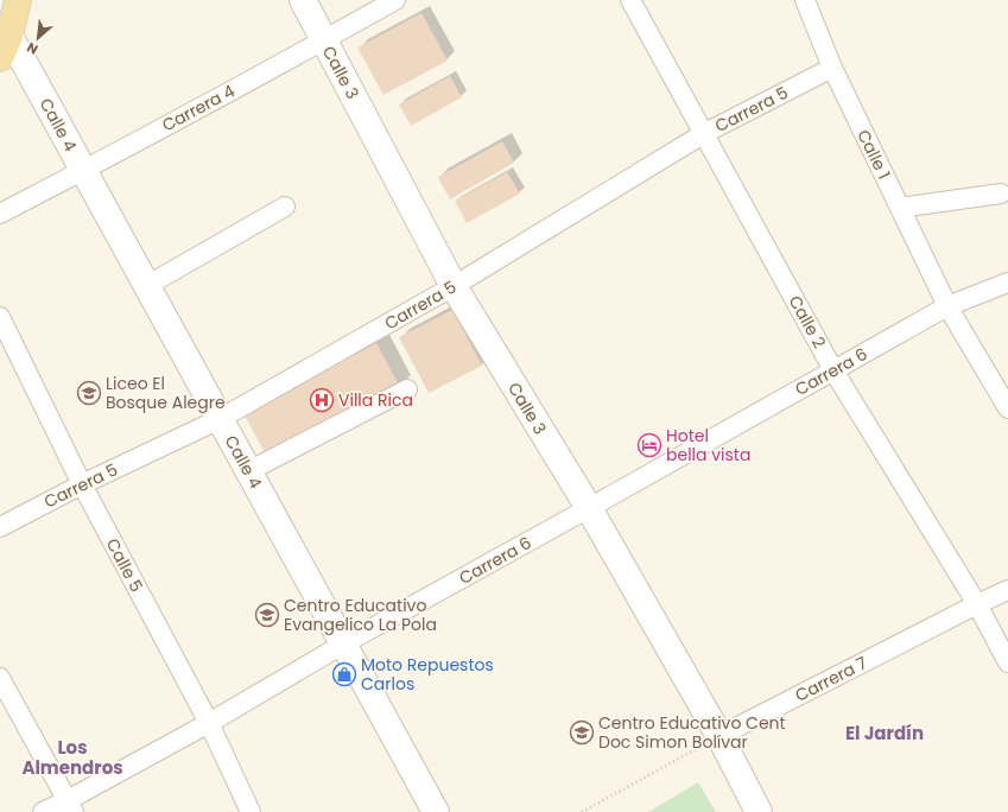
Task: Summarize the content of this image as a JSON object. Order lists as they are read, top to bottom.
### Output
{
  "streets": {
    "street": [
      "Calle 3",
      "Carrera 4",
      "Carrera 5",
      "Calle 4",
      "Calle 1",
      "Calle 2",
      "Carrera 6",
      "Calle 5",
      "Carrera 7"
    ]
  },
  "crossings": [
    ["Calle 3", "Carrera 4"],
    ["Calle 3", "Carrera 5"],
    ["Calle 3", "Carrera 6"],
    ["Calle 3", "Carrera 7"],
    ["Carrera 4", "Calle 4"],
    ["Carrera 5", "Calle 4"],
    ["Carrera 5", "Calle 1"],
    ["Carrera 5", "Calle 2"],
    ["Carrera 5", "Calle 5"],
    ["Calle 4", "Carrera 6"],
    ["Calle 1", "Carrera 6"],
    ["Calle 2", "Carrera 6"],
    ["Calle 2", "Carrera 7"],
    ["Carrera 6", "Calle 5"]
  ],
  "districts": ["El Jardín", "Los Almendros"],
  "places": {
    "school or university": ["Liceo El Bosque Alegre", "Centro Educativo Evangelico La Pola", "Centro Educativo Cent Doc Simon Bolívar"],
    "hospital": ["Villa Rica"],
    "hotel": ["Hotel bella vista"],
    "shop": ["Moto Repuestos Carlos"]
  },
  "north": "bottom left"
}
